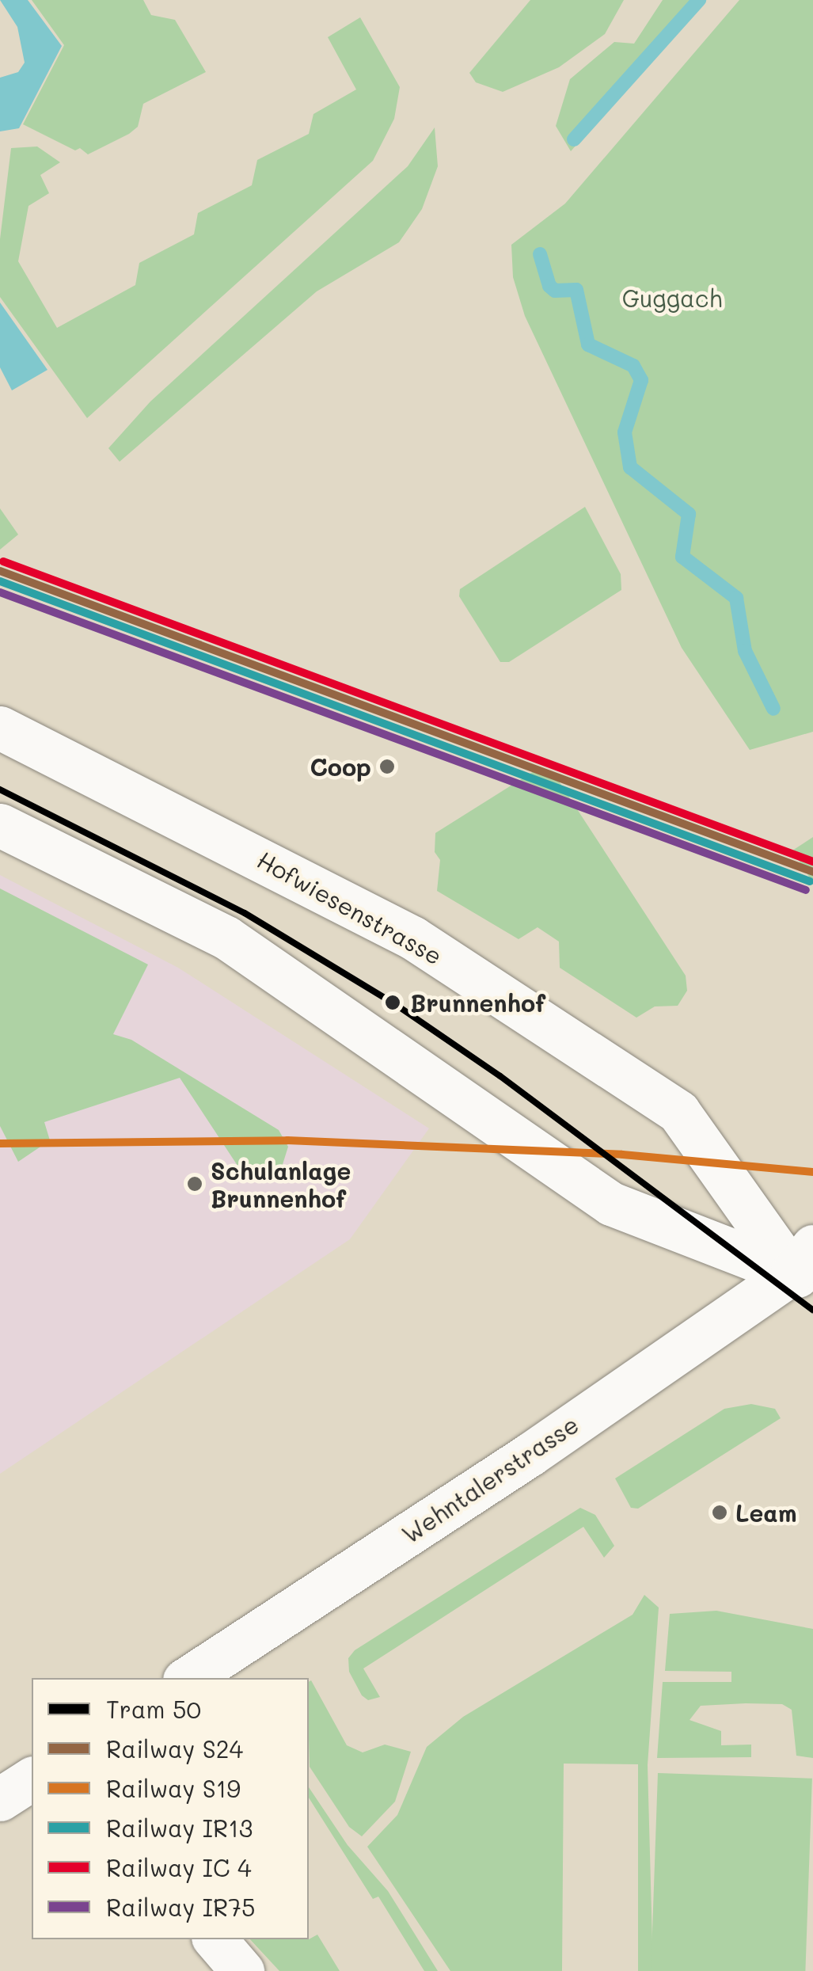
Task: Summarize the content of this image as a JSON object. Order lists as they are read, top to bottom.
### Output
{
  "streets": {
    "street": ["Hofwiesenstrasse", "Wehntalerstrasse"]
  },
  "crossings": [
    ["Hofwiesenstrasse", "Wehntalerstrasse"]
  ],
  "parks": ["Guggach"],
  "places": [
    "Coop",
    "Brunnenhof",
    "Schulanlage Brunnenhof",
    "Leam"
  ],
  "lines": [
    "rail line S24",
    "rail line IR13",
    "rail line IR75",
    "tram line 50",
    "rail line S19"
  ],
  "legend": [
    "Tram 50",
    "Railway S24",
    "Railway S19",
    "Railway IR13",
    "Railway IC 4",
    "Railway IR75"
  ]
}
